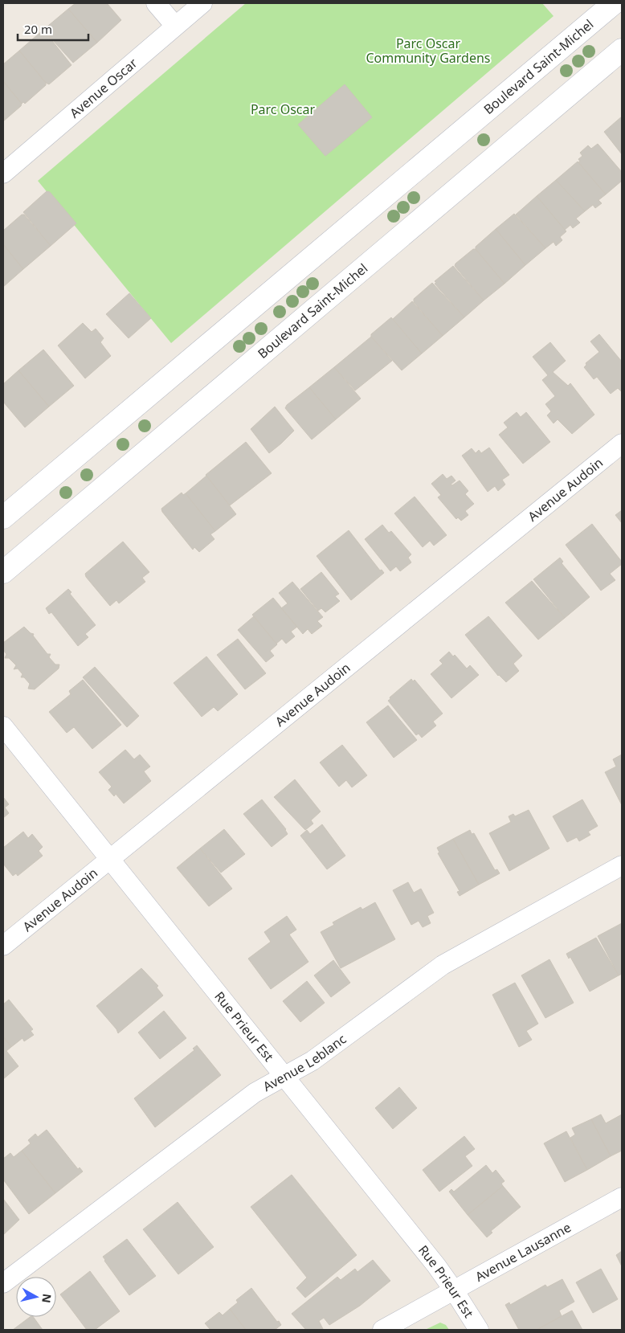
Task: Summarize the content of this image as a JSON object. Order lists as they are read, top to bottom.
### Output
{
  "streets": {
    "main road": ["Boulevard Saint-Michel"],
    "street": [
      "Avenue Oscar",
      "Avenue Audoin",
      "Rue Prieur Est",
      "Avenue Leblanc",
      "Avenue Lausanne"
    ]
  },
  "crossings": [
    ["Avenue Audoin", "Rue Prieur Est"],
    ["Rue Prieur Est", "Avenue Leblanc"],
    ["Rue Prieur Est", "Avenue Lausanne"]
  ],
  "parks": ["Parc Oscar Community Gardens", "Parc Oscar"],
  "scale_bar": "20 m",
  "north": "right"
}
